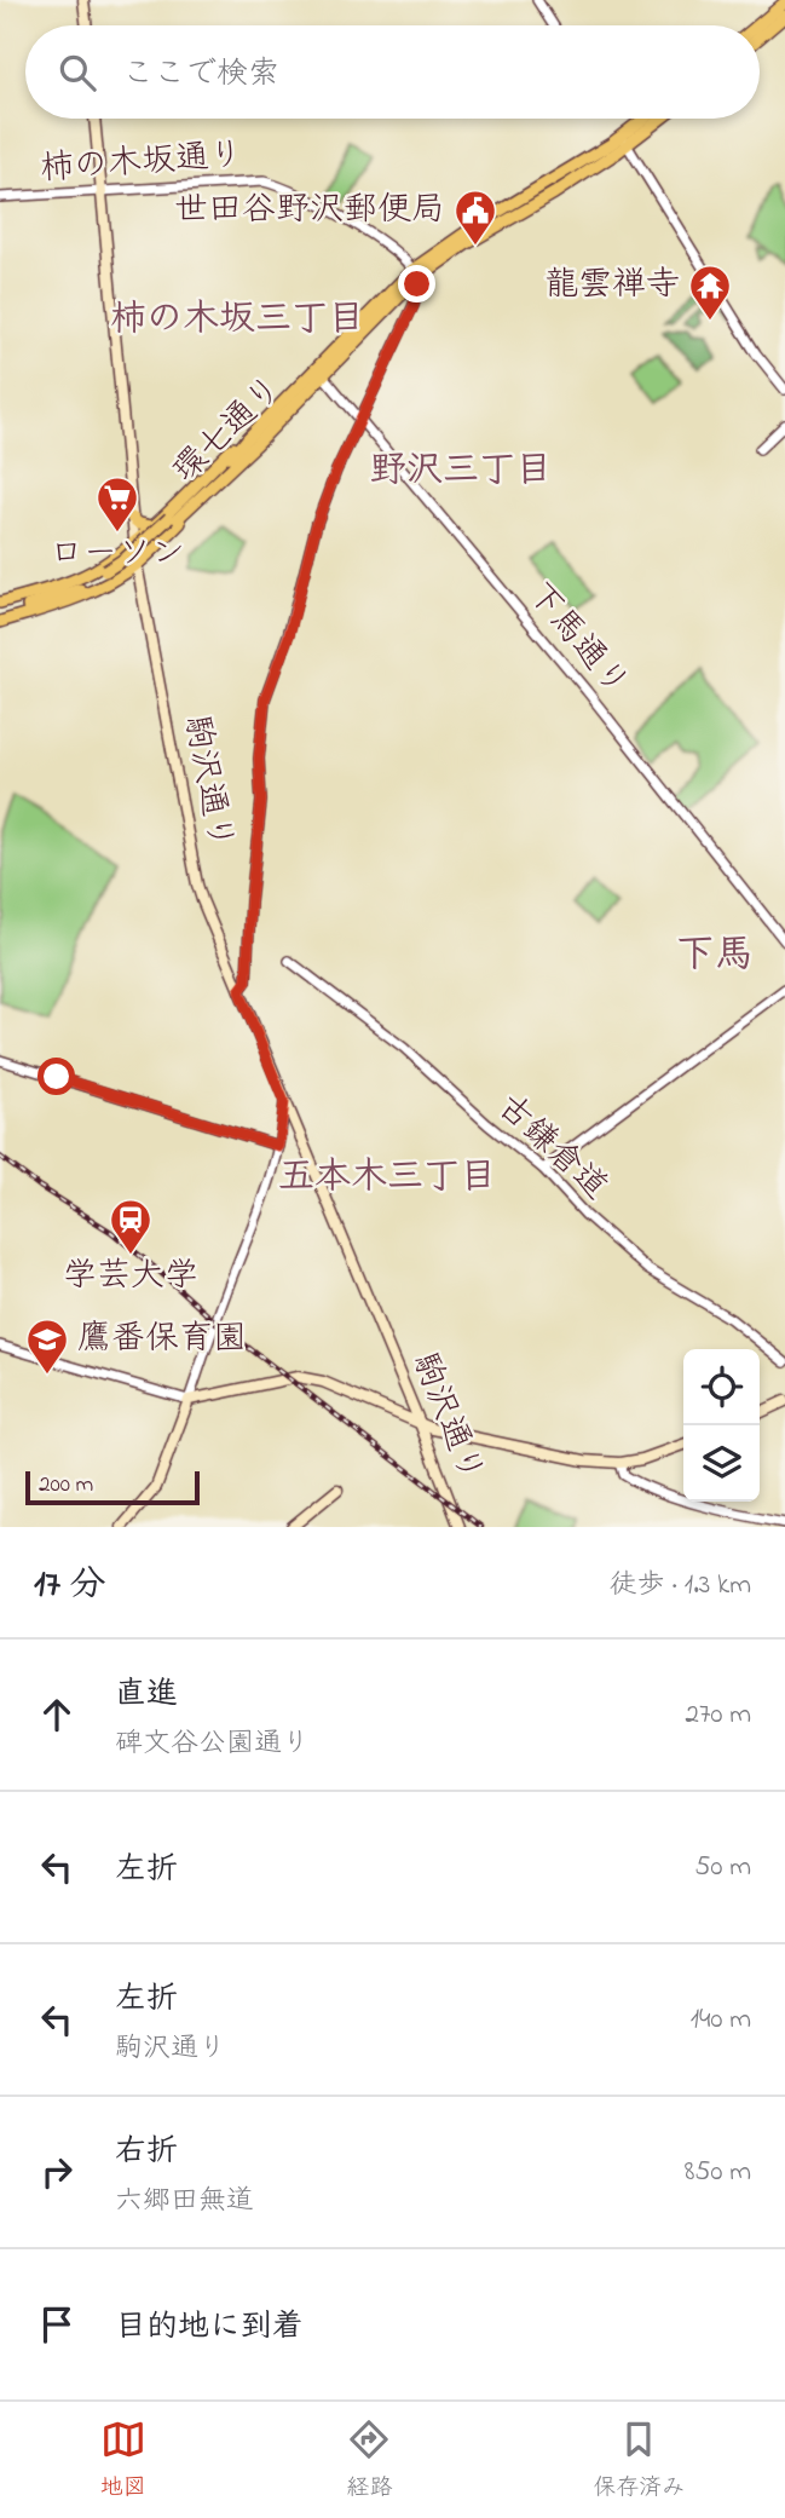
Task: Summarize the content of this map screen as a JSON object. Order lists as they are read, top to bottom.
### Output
{
  "streets": {
    "main road": ["環七通り", "駒沢通り"],
    "street": ["柿の木坂通り", "下馬通り", "古鎌倉道"]
  },
  "crossings": [
    ["柿の木坂通り", "環七通り"],
    ["柿の木坂通り", "駒沢通り"],
    ["環七通り", "下馬通り"]
  ],
  "districts": [
    "柿の木坂三丁目",
    "野沢三丁目",
    "下馬",
    "五本木三丁目"
  ],
  "places": {
    "public building": ["世田谷野沢郵便局"],
    "temple": ["龍雲禅寺"],
    "supermarket": ["ローソン"],
    "station": ["学芸大学"],
    "school or university": ["鷹番保育園"]
  },
  "scale_bar": "200 m",
  "page": {
    "search": "ここで検索",
    "scale": "200 m",
    "heading": ["17 分", "徒歩 · 1.3 km"],
    "list": [
      ["直進", "碑文谷公園通り", "270 m"],
      ["左折", "50 m"],
      ["左折", "駒沢通り", "140 m"],
      ["右折", "六郷田無道", "850 m"],
      "目的地に到着"
    ],
    "nav": ["地図", "経路", "保存済み"]
  }
}
